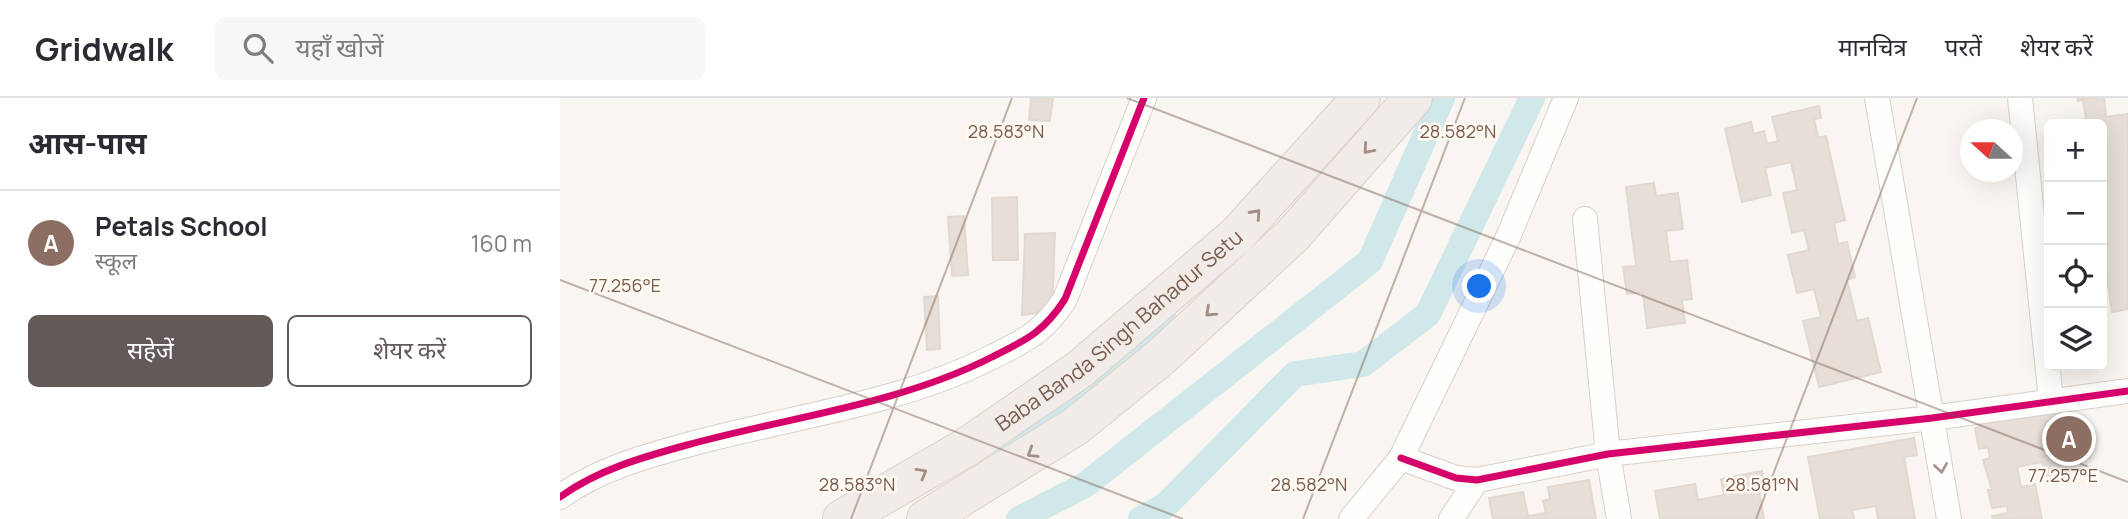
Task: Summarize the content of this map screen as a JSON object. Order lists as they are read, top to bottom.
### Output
{
  "streets": {
    "highway": ["Baba Banda Singh Bahadur Setu"]
  },
  "north": "left",
  "page": {
    "header": "Gridwalk",
    "search": "यहाँ खोजें",
    "nav": ["मानचित्र", "परतें", "शेयर करें"],
    "heading": "आस-पास",
    "map_buttons": ["+", "−"],
    "list": [
      {
        "mark": "A",
        "name": "Petals School",
        "note": "स्कूल",
        "value": "160 m"
      }
    ],
    "buttons": ["सहेजें", "शेयर करें"],
    "pins": "A"
  },
  "coordinates": [
    "28.583°N",
    "28.582°N",
    "77.256°E",
    "77.257°E",
    "28.581°N"
  ]
}
